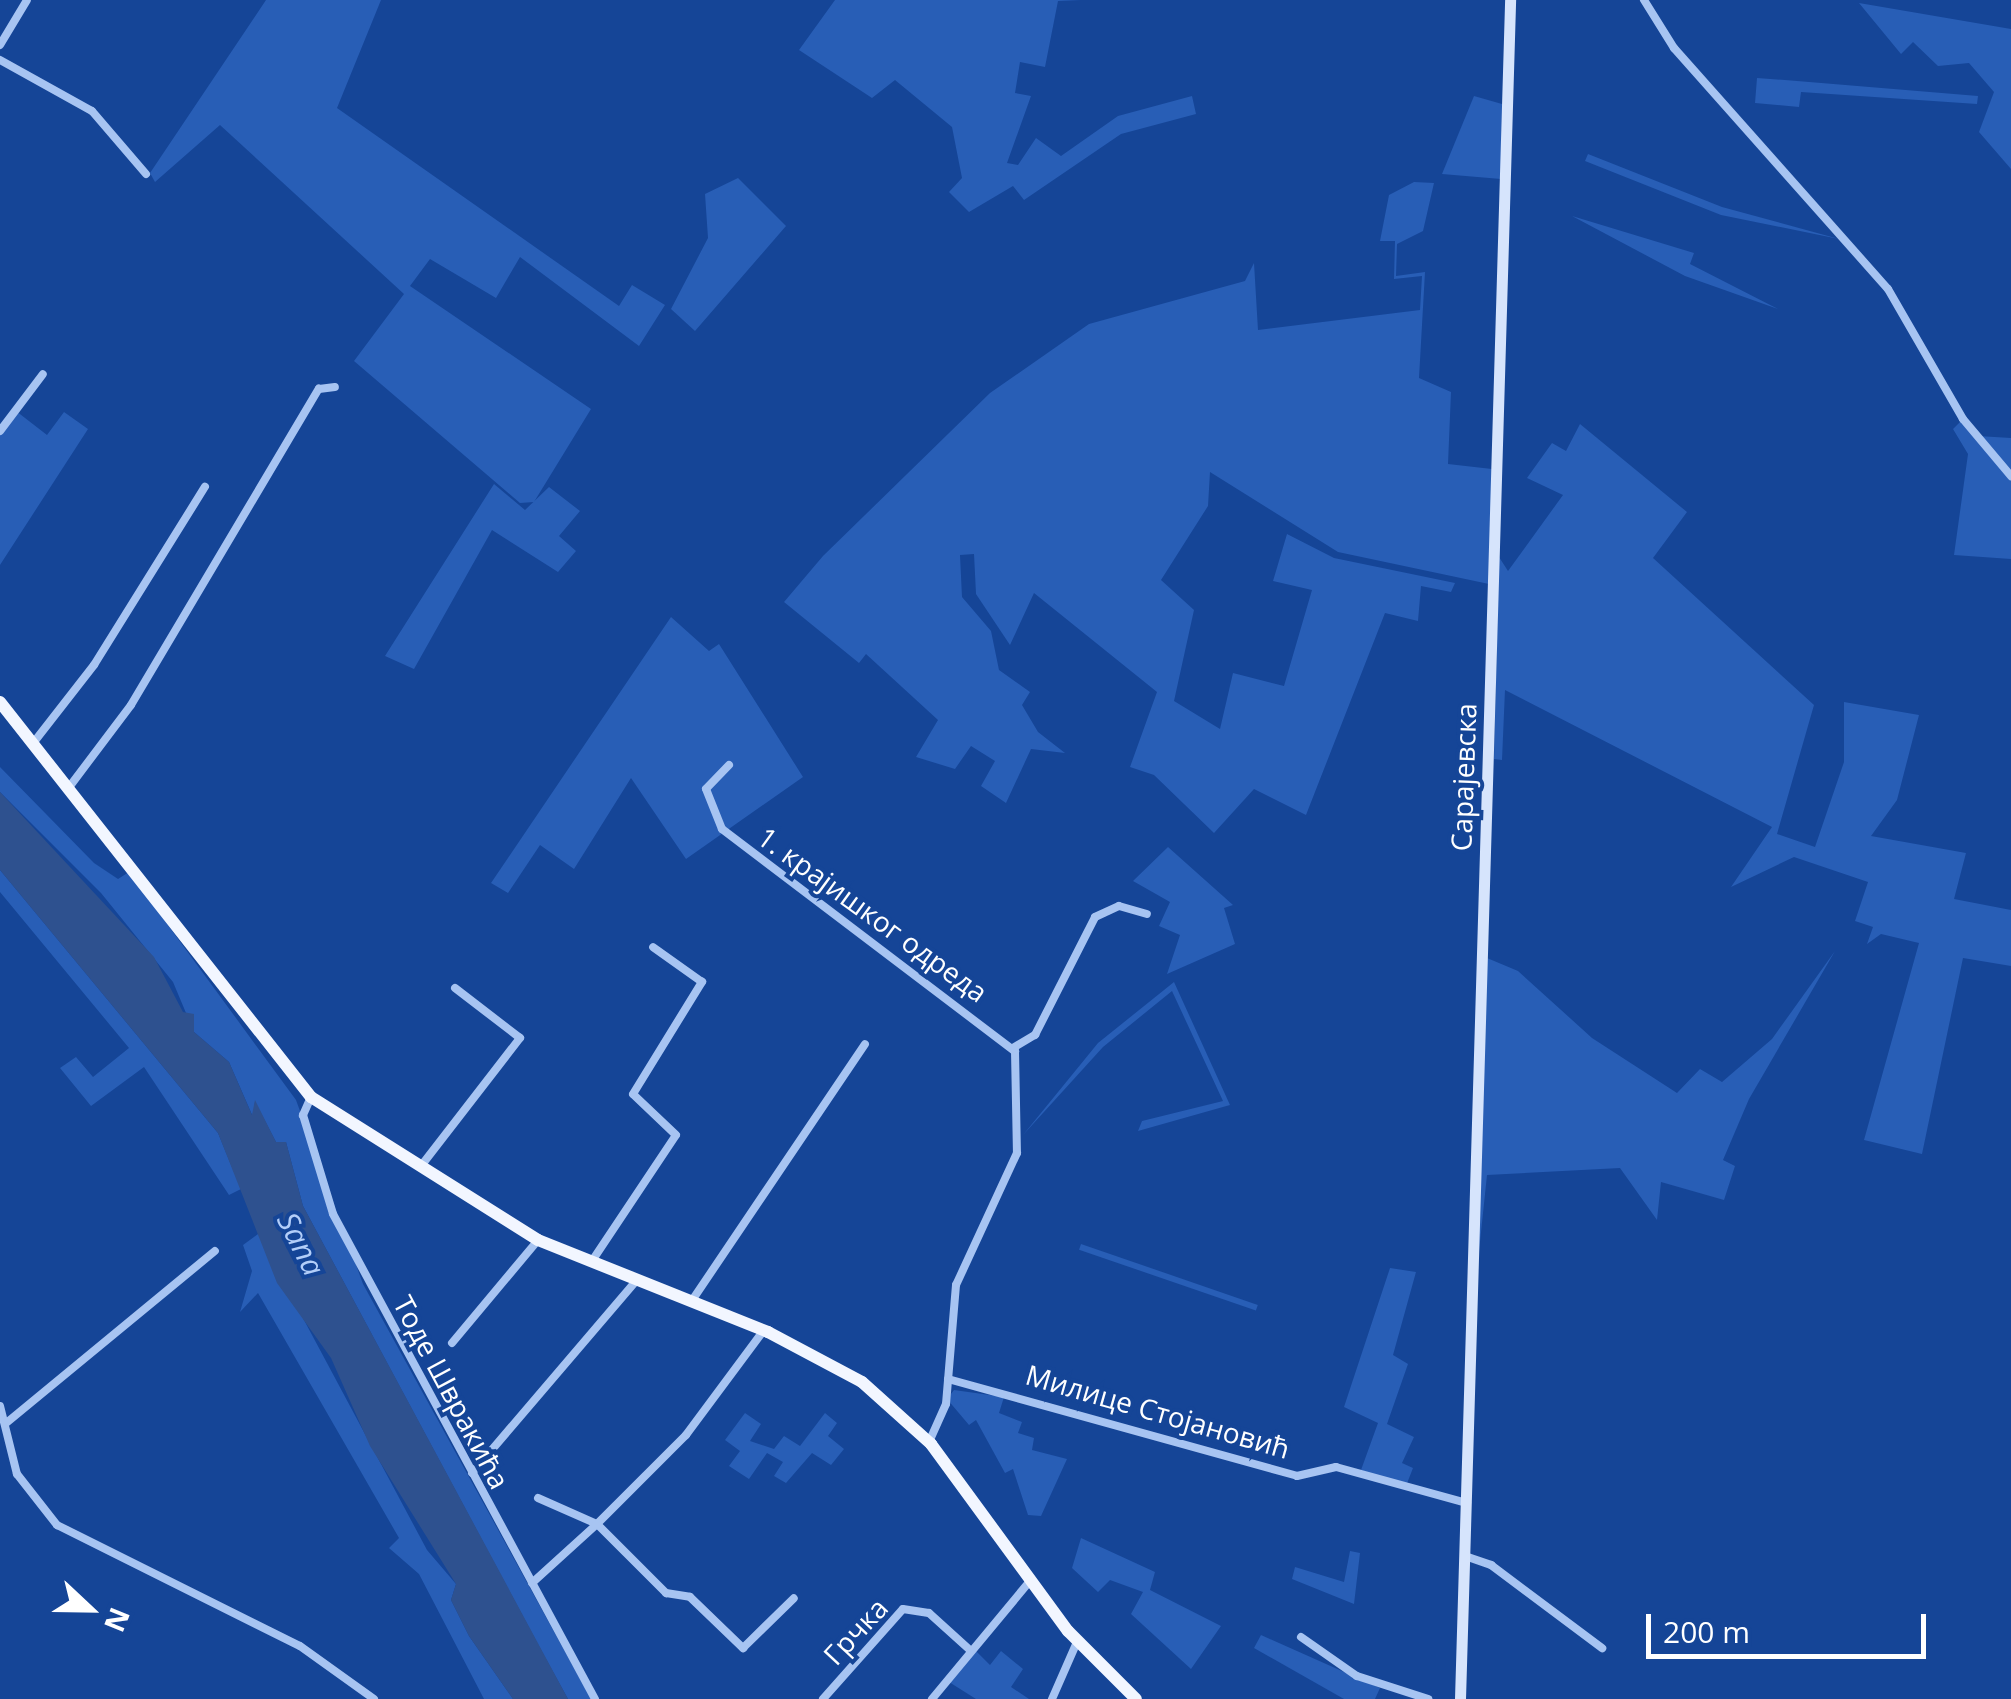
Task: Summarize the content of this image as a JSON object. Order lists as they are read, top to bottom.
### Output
{
  "streets": {
    "main road": ["Сарајевска"],
    "street": [
      "1. крајишког одреда",
      "Тоде Швракића",
      "Милице Стојановић",
      "Грчка"
    ]
  },
  "crossings": [
    ["Сарајевска", "Милице Стојановић"]
  ],
  "water": ["Sana"],
  "scale_bar": "200 m",
  "north": "right"
}
